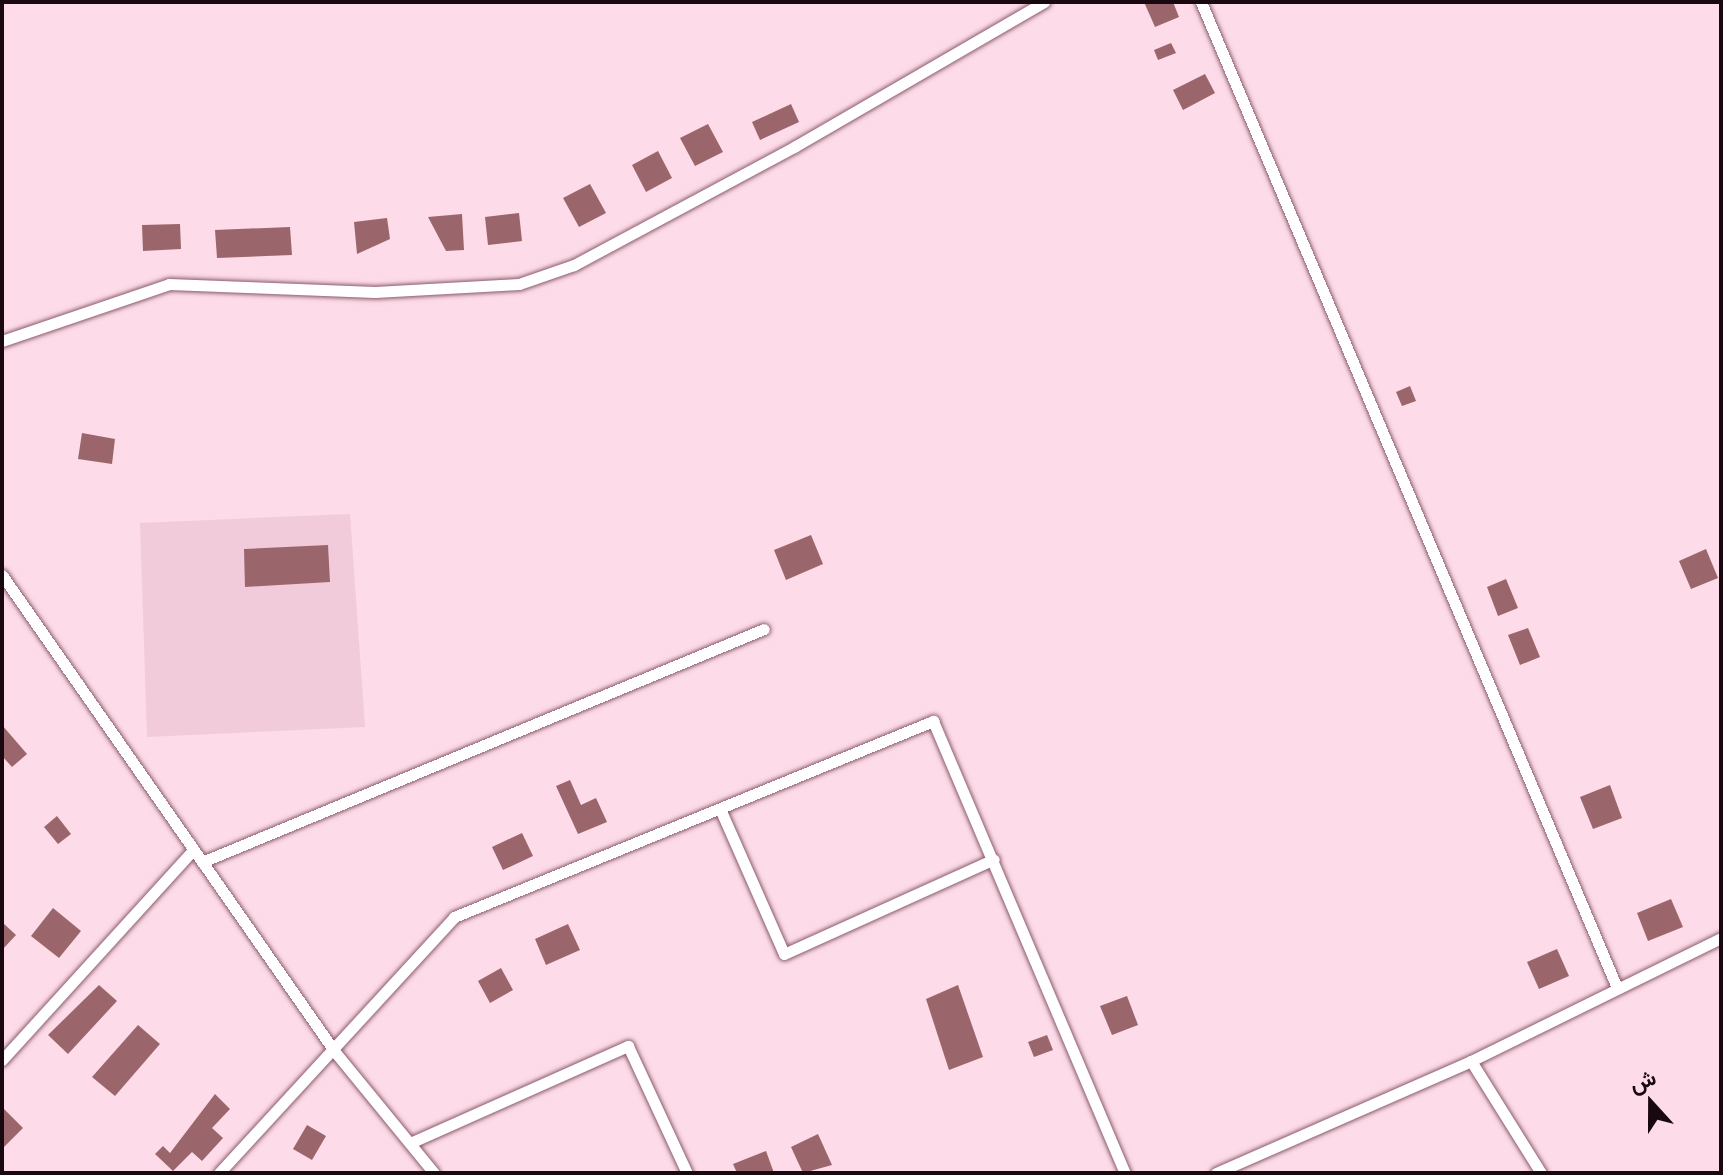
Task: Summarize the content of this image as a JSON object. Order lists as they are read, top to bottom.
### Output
{
  "north": "top"
}
